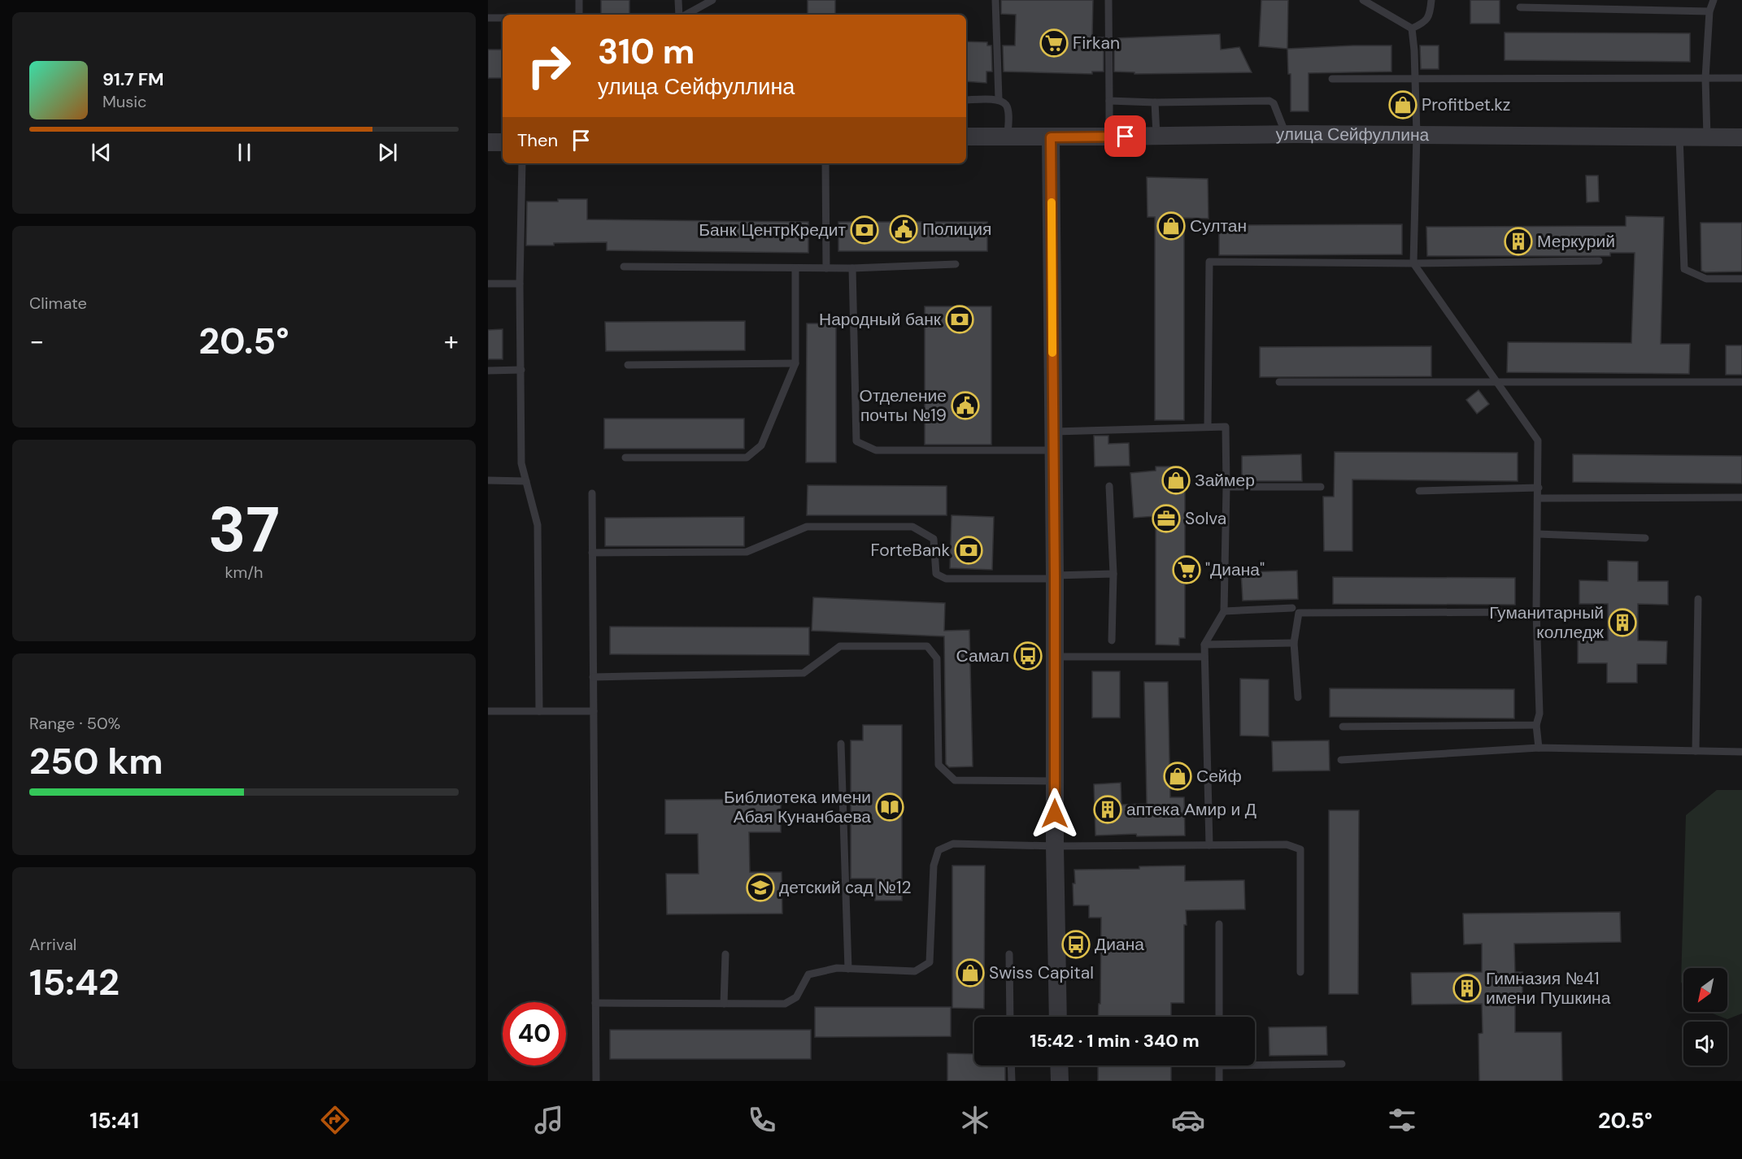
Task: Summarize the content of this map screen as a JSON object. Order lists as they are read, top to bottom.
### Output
{
  "streets": {
    "street": ["улица Сейфуллина"]
  },
  "places": {
    "supermarket": ["Firkan", "\"Диана\""],
    "shop": [
      "Profitbet.kz",
      "Султан",
      "Займер",
      "Сейф",
      "Swiss Capital"
    ],
    "public building": ["Полиция", "Отделение почты №19"],
    "bank": ["Банк ЦентрКредит", "Народный банк", "ForteBank"],
    "building": [
      "Меркурий",
      "Гуманитарный колледж",
      "аптека Амир и Д",
      "Гимназия №41 имени Пушкина"
    ],
    "office": ["Solva"],
    "bus stop": ["Самал", "Диана"],
    "library": ["Библиотека имени Абая Кунанбаева"],
    "school or university": ["детский сад №12"]
  },
  "north": "bottom left",
  "page": {
    "turn": ["310 m", "улица Сейфуллина"],
    "song": ["91.7 FM", "Music"],
    "then": "Then",
    "tile": [
      "Climate",
      ["37", "km/h"],
      ["Range · 50%", "250 km"],
      ["Arrival", "15:42"]
    ],
    "heat": ["−", "20.5°", "+"],
    "limit": "40",
    "trip": "15:42 · 1 min · 340 m",
    "tabs": ["15:41", "20.5°"]
  }
}
